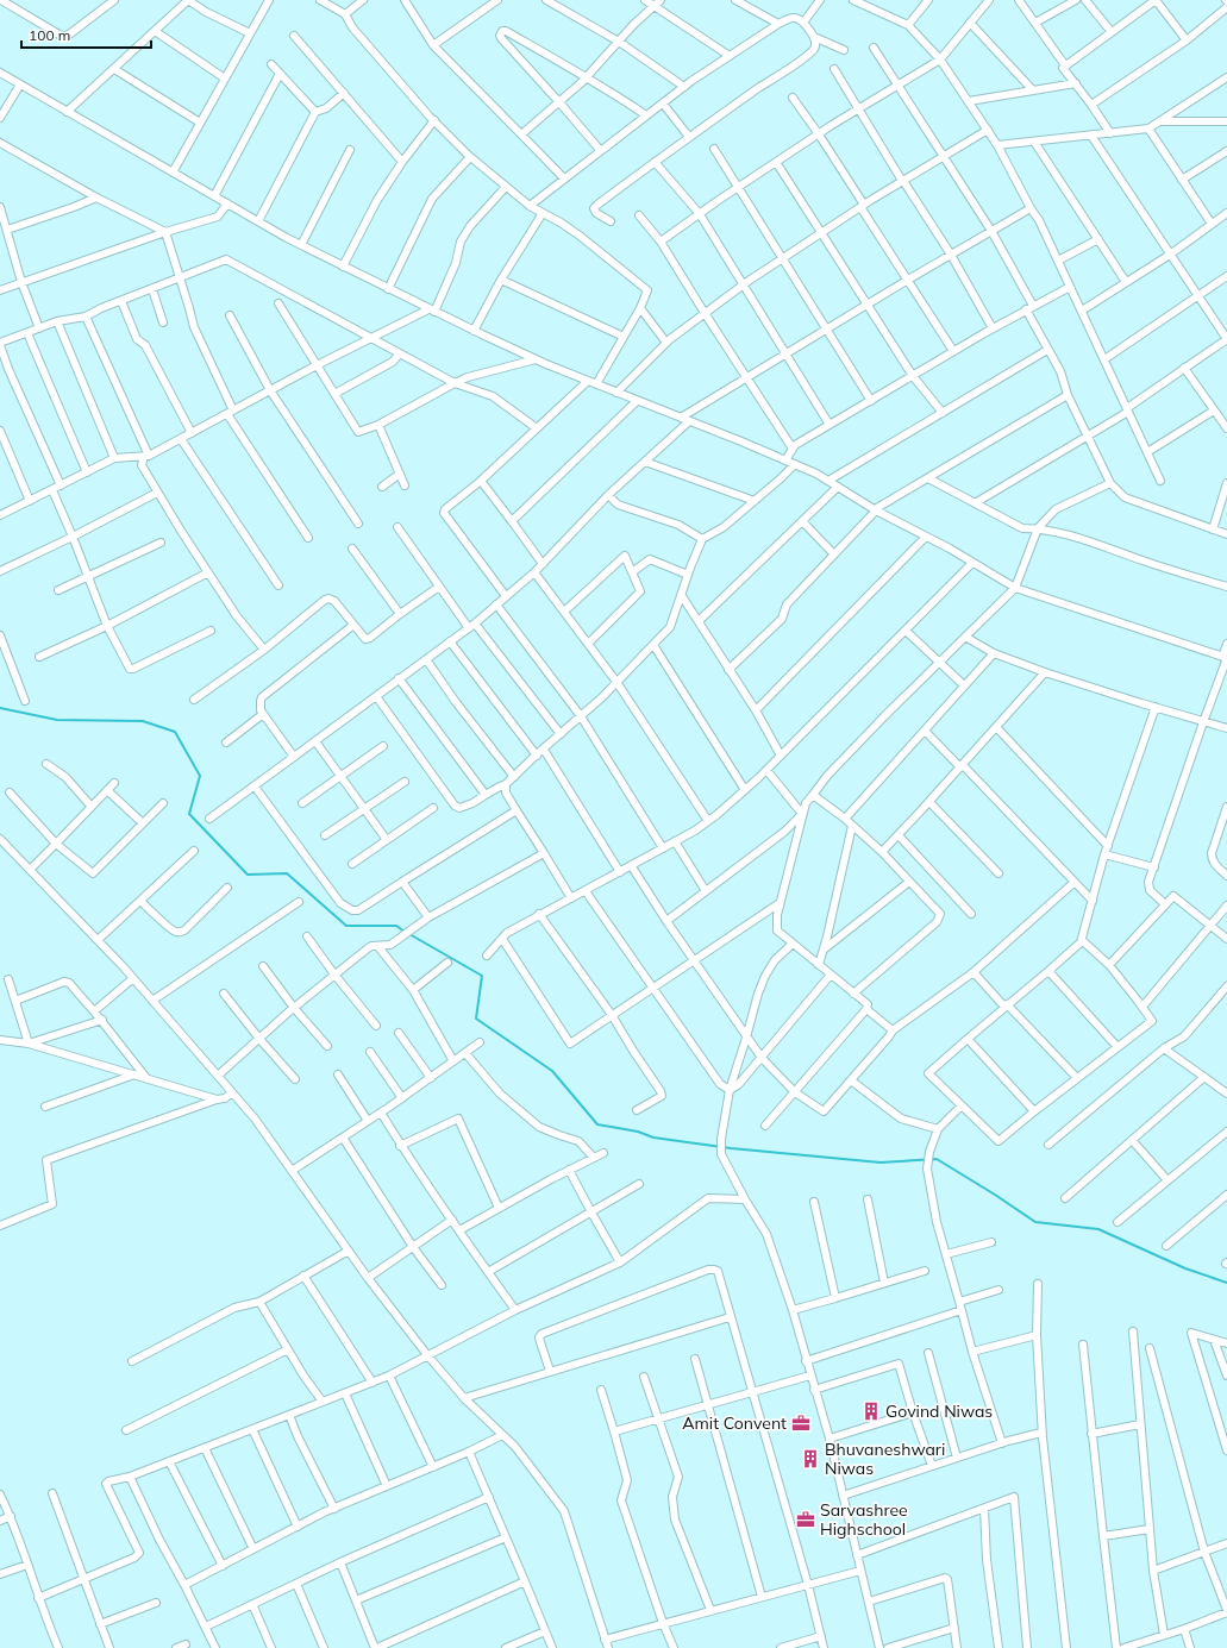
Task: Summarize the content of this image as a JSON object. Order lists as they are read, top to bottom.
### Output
{
  "places": {
    "building": ["Govind Niwas", "Bhuvaneshwari Niwas"],
    "office": ["Amit Convent", "Sarvashree Highschool"]
  },
  "scale_bar": "100 m"
}
